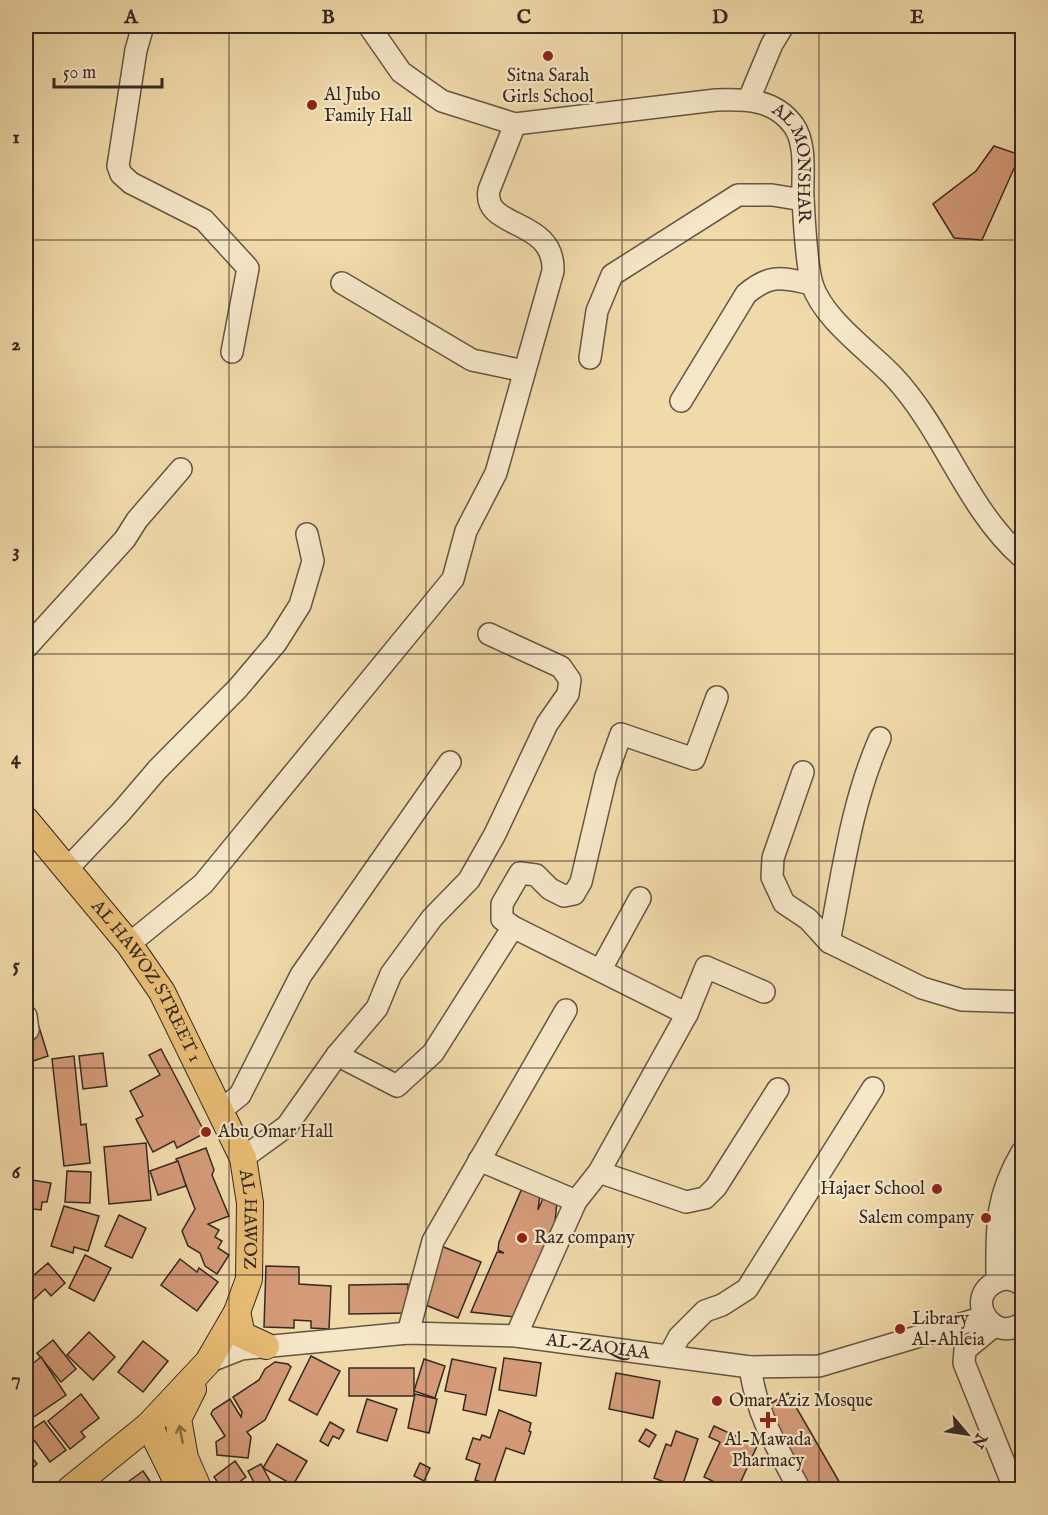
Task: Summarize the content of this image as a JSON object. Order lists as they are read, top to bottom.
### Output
{
  "streets": {
    "main road": ["AL HAWOZ STREET 1", "AL HAWOZ"],
    "street": ["AL MONSHAR", "AL-ZAQIAA"]
  },
  "crossings": [
    ["AL HAWOZ STREET 1", "AL HAWOZ"],
    ["AL HAWOZ", "AL-ZAQIAA"]
  ],
  "places": {
    "other": [
      "Sitna Sarah Girls School",
      "Al Jubo Family Hall",
      "Abu Omar Hall",
      "Hajaer School",
      "Salem company",
      "Raz company",
      "Library Al-Ahleia",
      "Omar Aziz Mosque"
    ],
    "health": ["Al-Mawada Pharmacy"]
  },
  "scale_bar": "50 m",
  "north": "bottom right",
  "grid": {
    "columns": [
      "A",
      "B",
      "C",
      "D",
      "E"
    ],
    "rows": [
      "1",
      "2",
      "3",
      "4",
      "5",
      "6",
      "7"
    ]
  }
}
